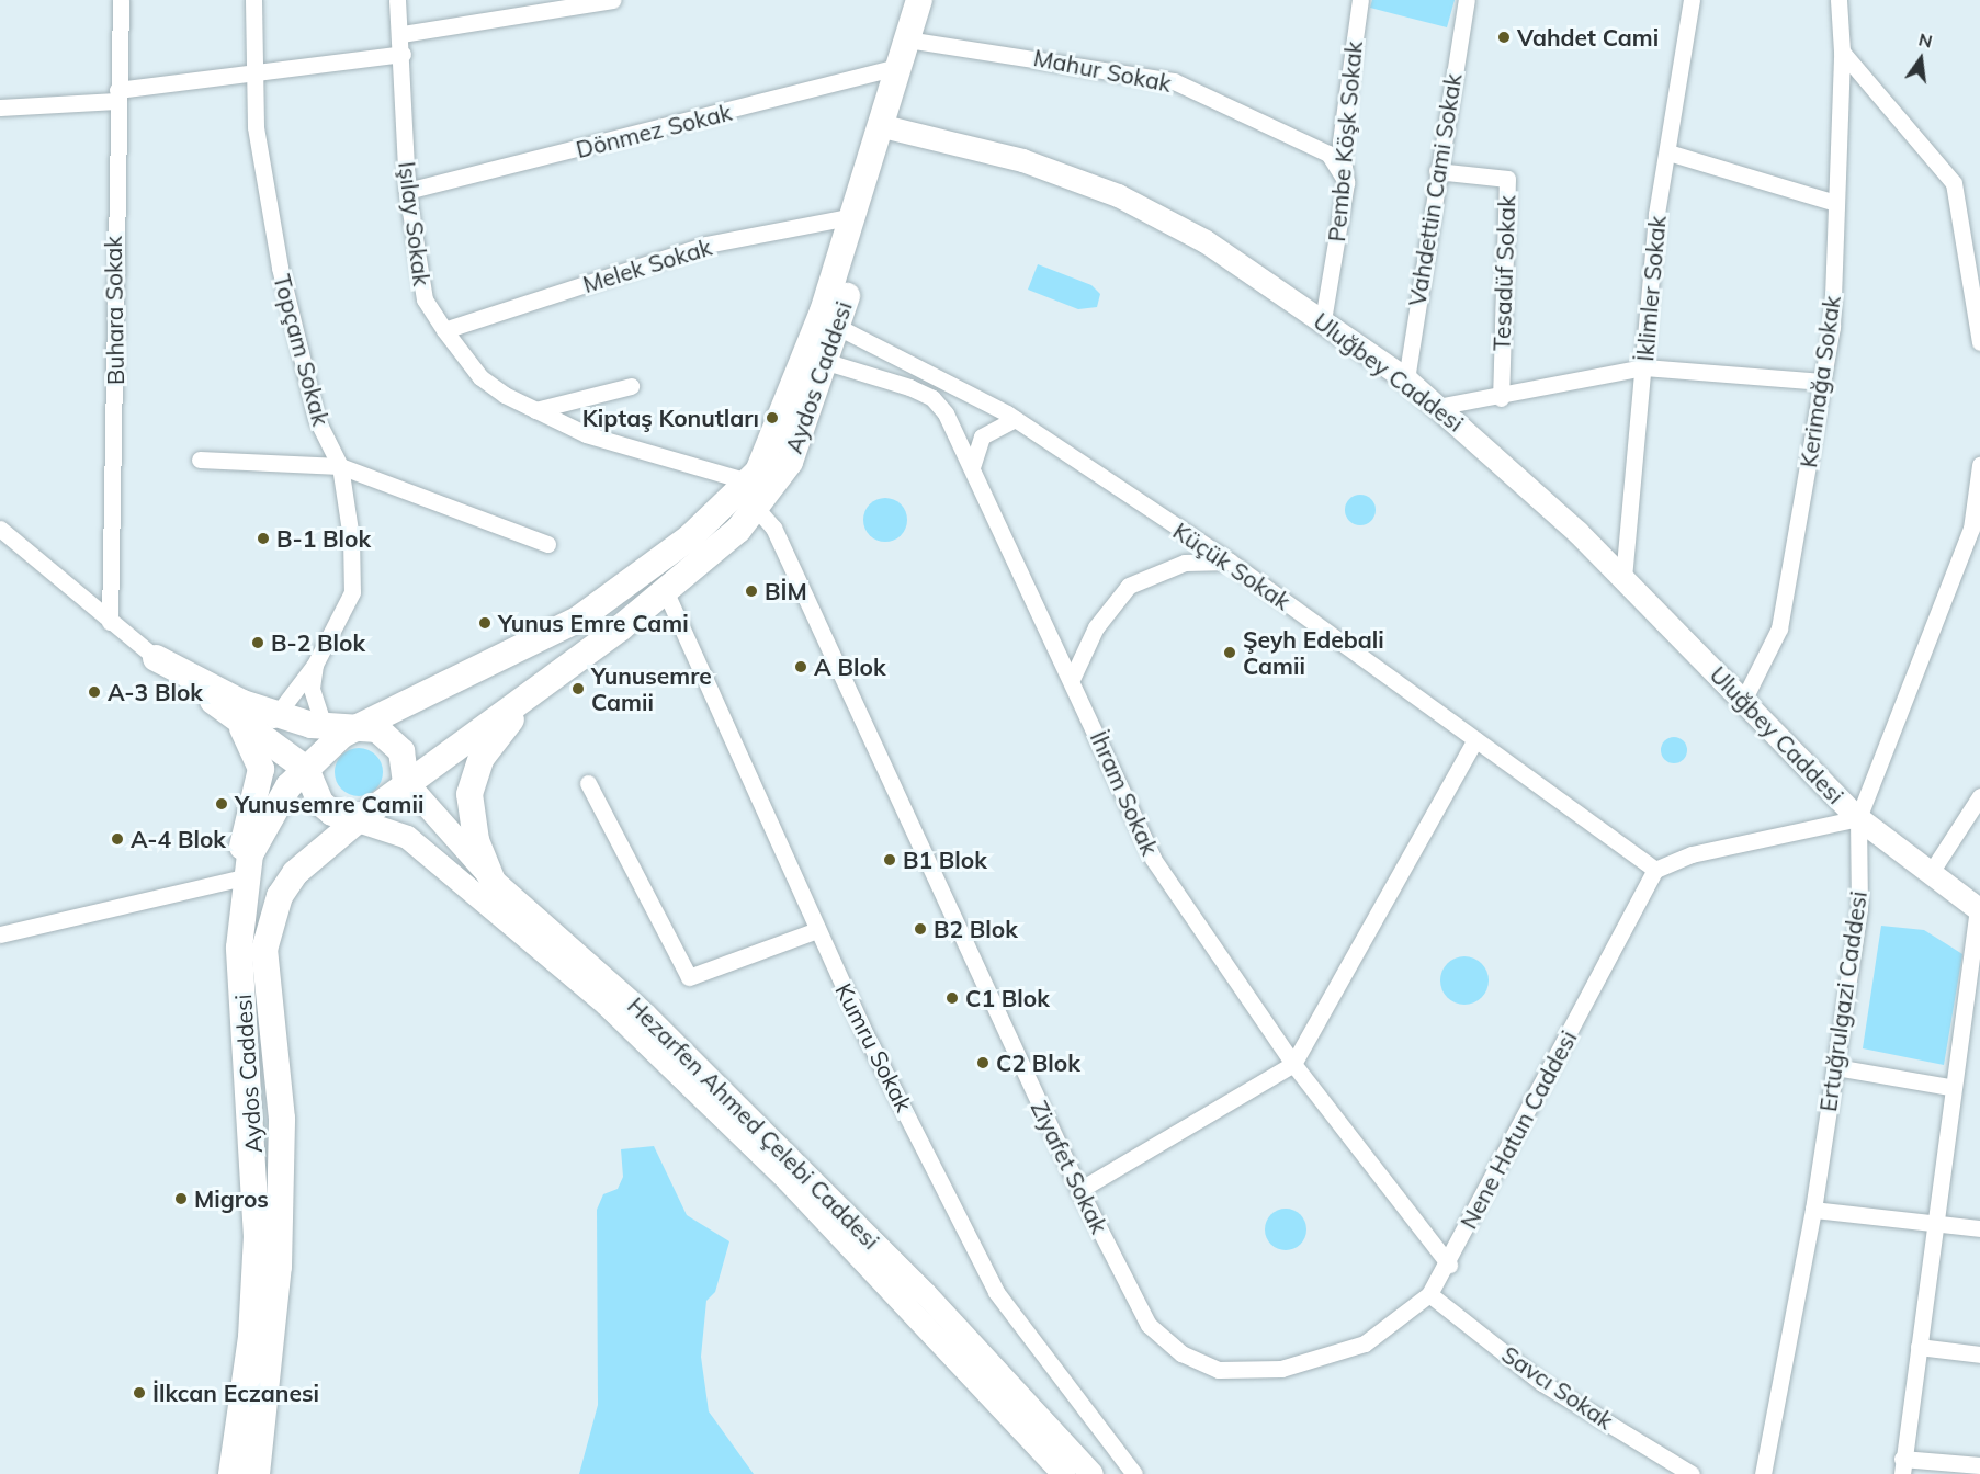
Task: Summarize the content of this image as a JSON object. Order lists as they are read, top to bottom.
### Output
{
  "streets": {
    "main road": ["Aydos Caddesi"],
    "street": [
      "Mahur Sokak",
      "Dönmez Sokak",
      "Pembe Köşk Sokak",
      "Vahdettin Cami Sokak",
      "Işılay Sokak",
      "Melek Sokak",
      "Tesadüf Sokak",
      "İklimler Sokak",
      "Buhara Sokak",
      "Topçam Sokak",
      "Uluğbey Caddesi",
      "Kerimağa Sokak",
      "Küçük Sokak",
      "İhram Sokak",
      "Ertuğrulgazi Caddesi",
      "Kumru Sokak",
      "Hezarfen Ahmed Çelebi Caddesi",
      "Nene Hatun Caddesi",
      "Ziyafet Sokak",
      "Savcı Sokak"
    ]
  },
  "crossings": [
    ["Mahur Sokak", "Pembe Köşk Sokak"],
    ["Mahur Sokak", "Aydos Caddesi"],
    ["Dönmez Sokak", "Işılay Sokak"],
    ["Dönmez Sokak", "Aydos Caddesi"],
    ["Pembe Köşk Sokak", "Uluğbey Caddesi"],
    ["Vahdettin Cami Sokak", "Tesadüf Sokak"],
    ["Vahdettin Cami Sokak", "Uluğbey Caddesi"],
    ["Işılay Sokak", "Melek Sokak"],
    ["Işılay Sokak", "Aydos Caddesi"],
    ["Melek Sokak", "Aydos Caddesi"],
    ["İklimler Sokak", "Uluğbey Caddesi"],
    ["Uluğbey Caddesi", "Aydos Caddesi"],
    ["Uluğbey Caddesi", "Kerimağa Sokak"],
    ["Uluğbey Caddesi", "Ertuğrulgazi Caddesi"],
    ["Aydos Caddesi", "Küçük Sokak"],
    ["Aydos Caddesi", "İhram Sokak"],
    ["Aydos Caddesi", "Kumru Sokak"],
    ["Aydos Caddesi", "Hezarfen Ahmed Çelebi Caddesi"],
    ["Aydos Caddesi", "Ziyafet Sokak"],
    ["Küçük Sokak", "Nene Hatun Caddesi"],
    ["İhram Sokak", "Nene Hatun Caddesi"],
    ["Nene Hatun Caddesi", "Ziyafet Sokak"],
    ["Nene Hatun Caddesi", "Savcı Sokak"]
  ],
  "places": [
    "Vahdet Cami",
    "Kiptaş Konutları",
    "B-1 Blok",
    "BİM",
    "Yunus Emre Cami",
    "B-2 Blok",
    "Şeyh Edebali Camii",
    "A Blok",
    "Yunusemre Cami̇i̇",
    "A-3 Blok",
    "Yunusemre Camii",
    "A-4 Blok",
    "B1 Blok",
    "B2 Blok",
    "C1 Blok",
    "C2 Blok",
    "Migros",
    "İlkcan Eczanesi"
  ],
  "north": "top"
}
